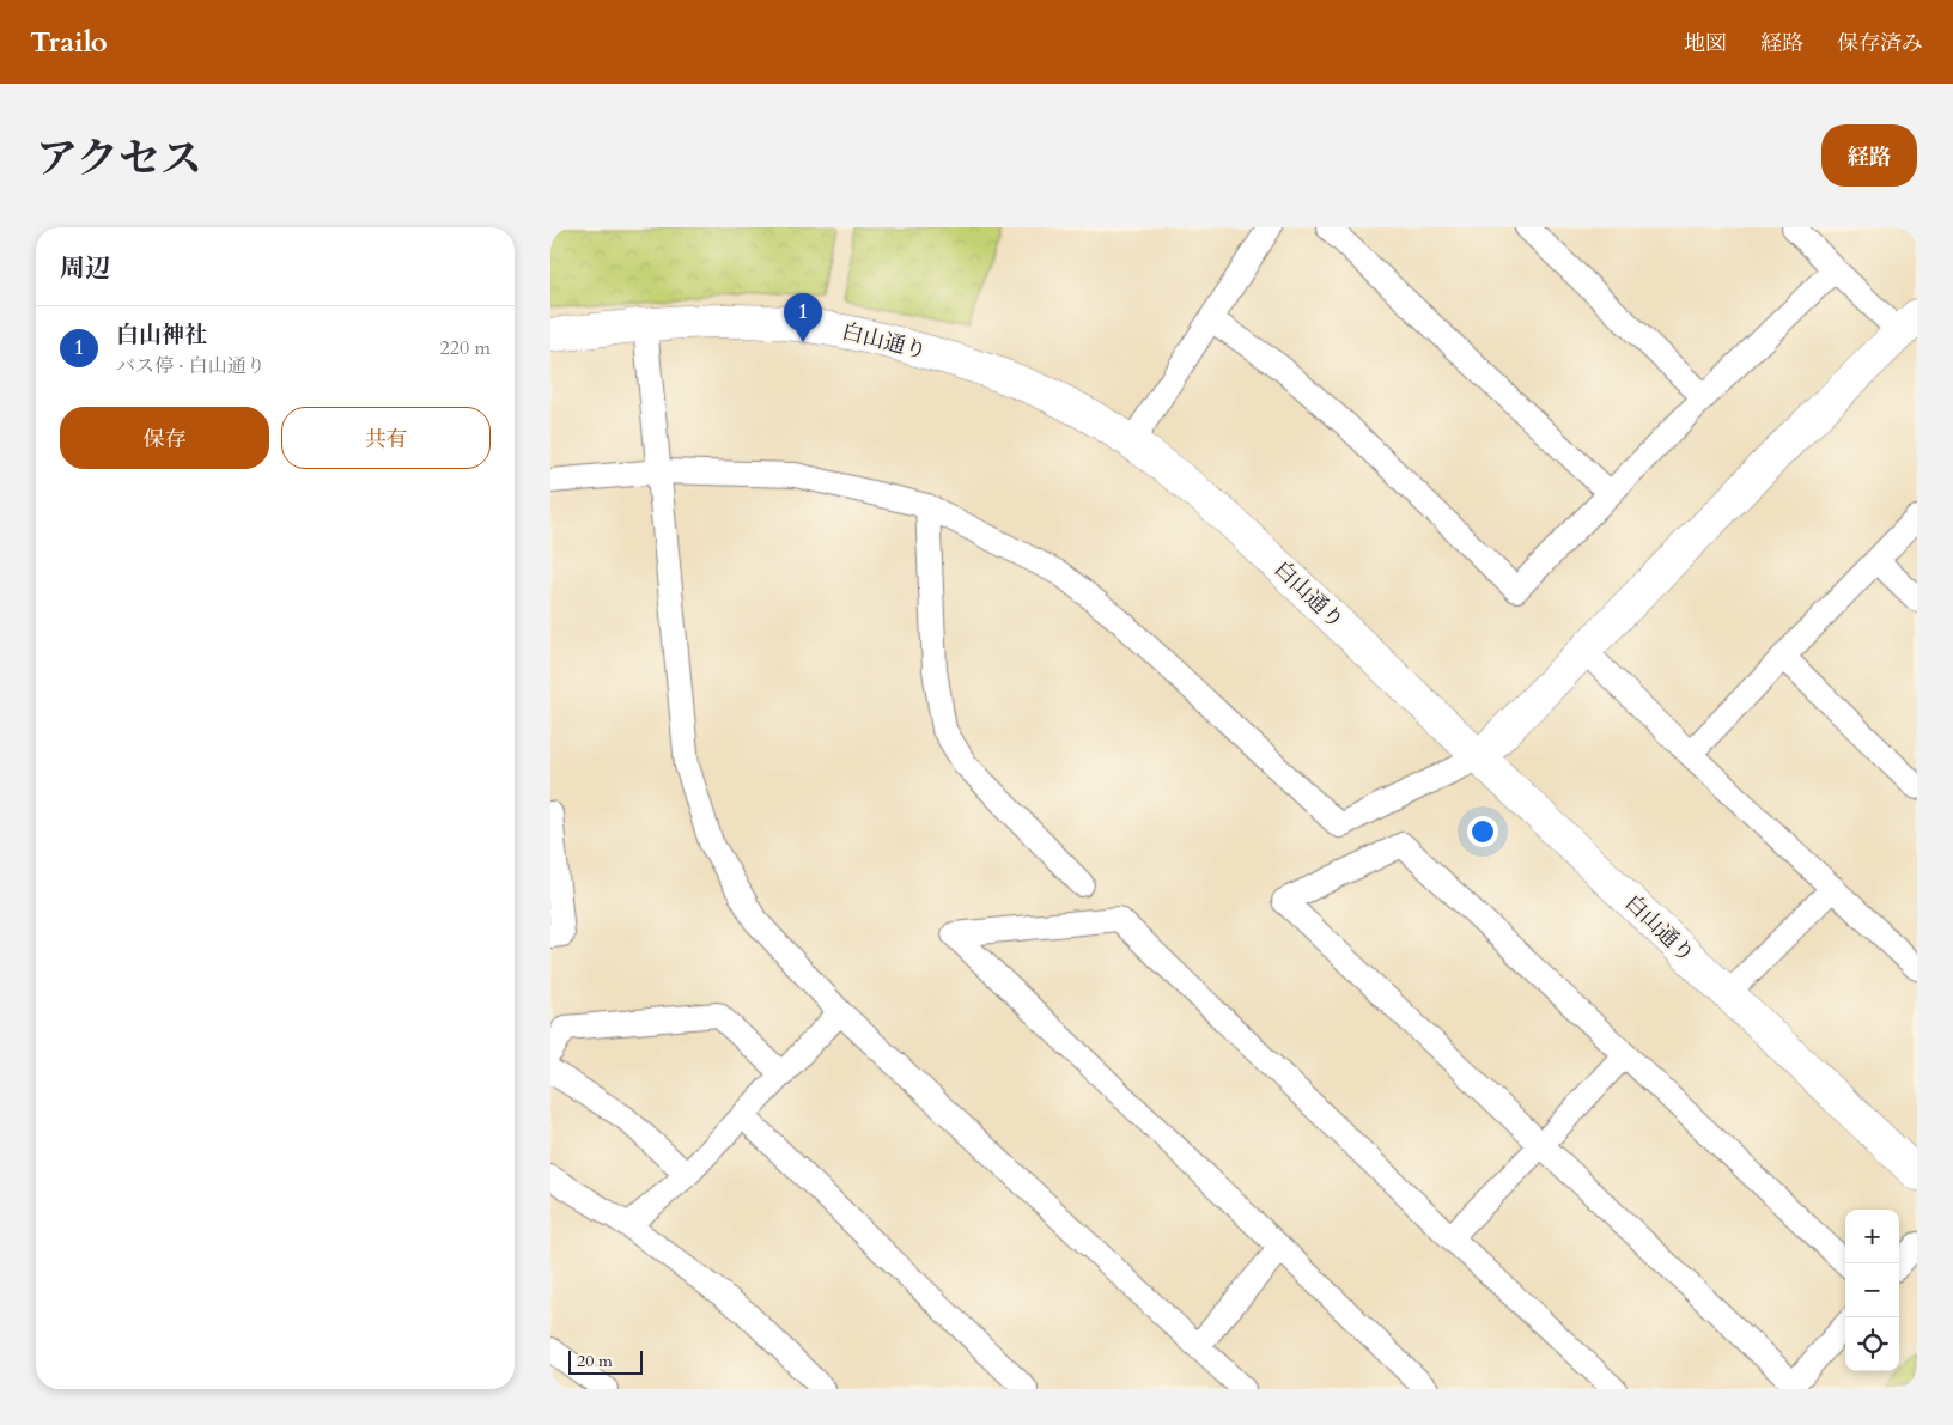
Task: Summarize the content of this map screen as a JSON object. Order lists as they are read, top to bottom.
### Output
{
  "streets": {
    "street": ["白山通り"]
  },
  "scale_bar": "20 m",
  "page": {
    "header": "Trailo",
    "nav": ["地図", "経路", "保存済み"],
    "title": "アクセス",
    "buttons": [
      "経路",
      ["保存", "共有"]
    ],
    "heading": "周辺",
    "pins": "1",
    "list": [
      {
        "mark": "1",
        "name": "白山神社",
        "note": "バス停 · 白山通り",
        "value": "220 m"
      }
    ],
    "map_buttons": ["+", "−"],
    "scale": "20 m"
  }
}
